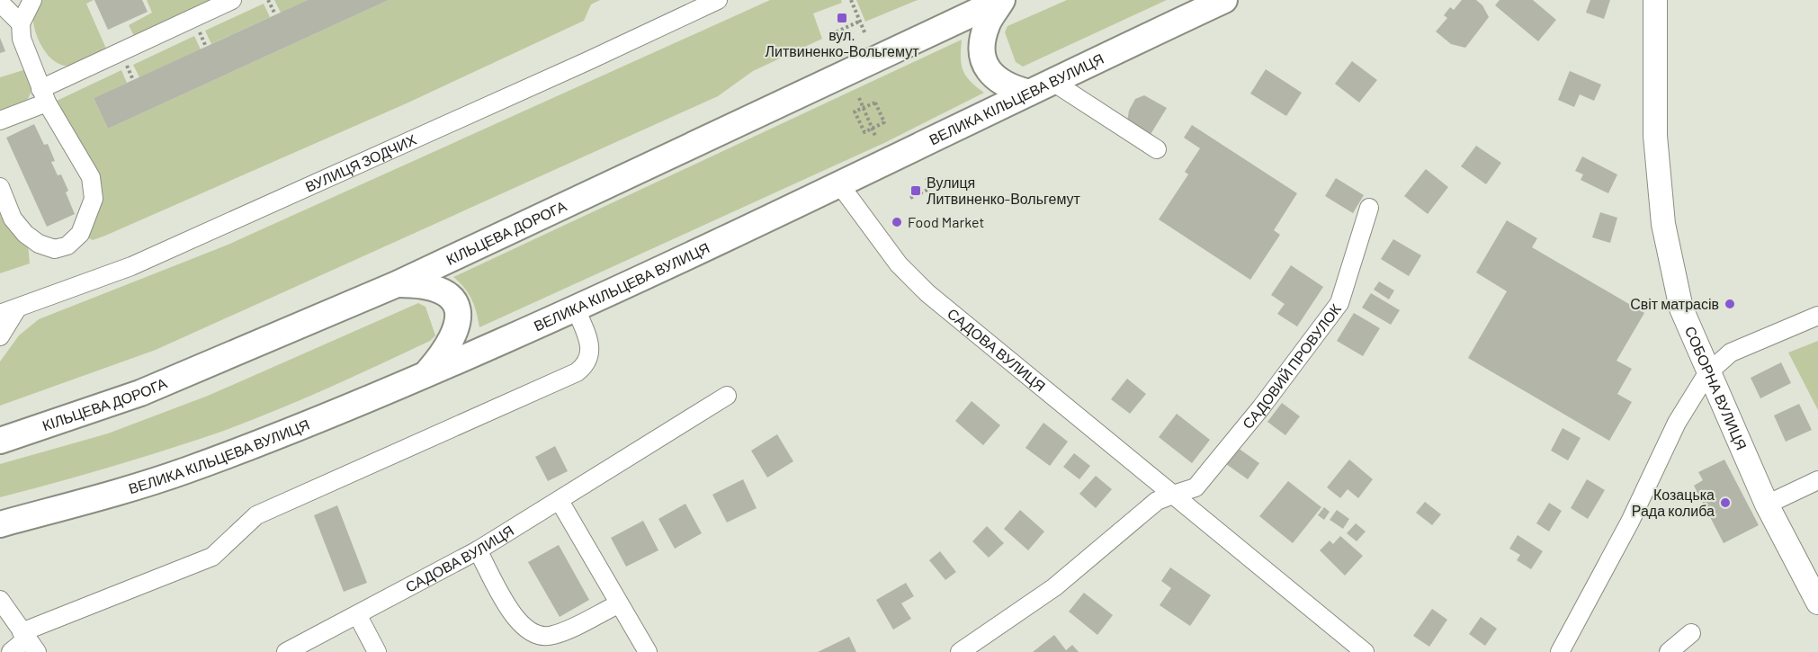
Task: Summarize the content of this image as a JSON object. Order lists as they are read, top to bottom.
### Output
{
  "streets": {
    "highway": ["ВЕЛИКА КІЛЬЦЕВА ВУЛИЦЯ", "КІЛЬЦЕВА ДОРОГА"],
    "main road": ["СОБОРНА ВУЛИЦЯ"],
    "street": ["ВУЛИЦЯ ЗОДЧИХ", "САДОВА ВУЛИЦЯ", "САДОВИЙ ПРОВУЛОК"]
  },
  "crossings": [
    ["ВЕЛИКА КІЛЬЦЕВА ВУЛИЦЯ", "САДОВА ВУЛИЦЯ"],
    ["САДОВА ВУЛИЦЯ", "САДОВИЙ ПРОВУЛОК"]
  ],
  "places": {
    "transit": ["вул. Литвиненко-Вольгемут", "Вулиця Литвиненко-Вольгемут"],
    "other": ["Food Market", "Світ матрасів", "Козацька Рада колиба"]
  }
}
